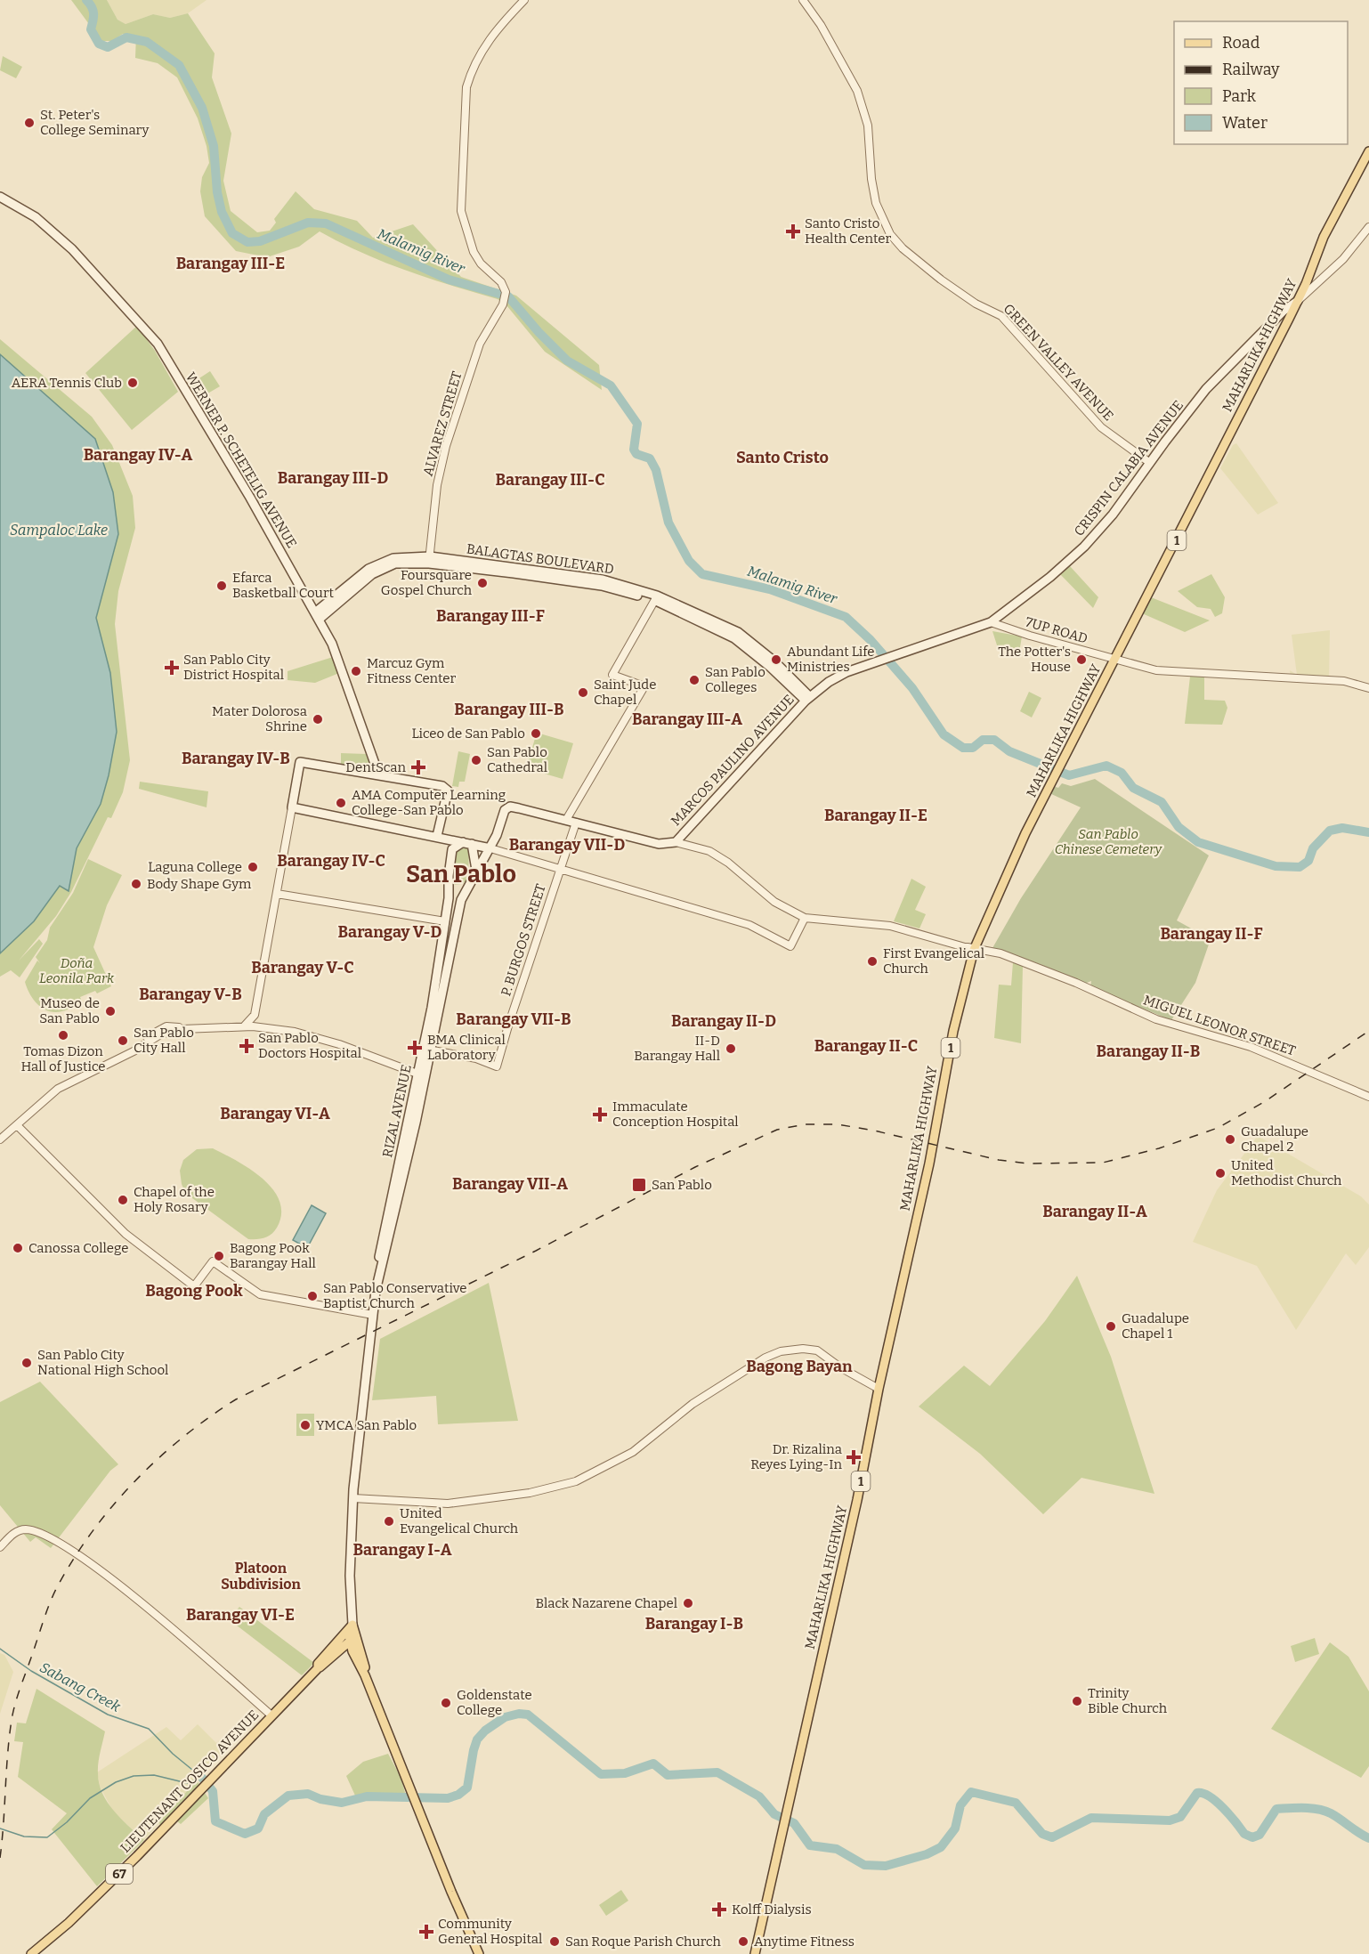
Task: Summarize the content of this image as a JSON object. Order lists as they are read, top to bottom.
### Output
{
  "streets": {
    "main road": [
      "MAHARLIKA HIGHWAY",
      "WERNER P. SCHETELIG AVENUE",
      "CRISPIN CALABIA AVENUE",
      "1",
      "BALAGTAS BOULEVARD",
      "MARCOS PAULINO AVENUE",
      "RIZAL AVENUE",
      "LIEUTENANT COSICO AVENUE",
      "67"
    ],
    "street": [
      "GREEN VALLEY AVENUE",
      "ALVAREZ STREET",
      "7UP ROAD",
      "P. BURGOS STREET",
      "MIGUEL LEONOR STREET"
    ]
  },
  "crossings": [
    ["MAHARLIKA HIGHWAY", "CRISPIN CALABIA AVENUE"],
    ["MAHARLIKA HIGHWAY", "7UP ROAD"],
    ["MAHARLIKA HIGHWAY", "MIGUEL LEONOR STREET"],
    ["GREEN VALLEY AVENUE", "CRISPIN CALABIA AVENUE"],
    ["ALVAREZ STREET", "BALAGTAS BOULEVARD"],
    ["WERNER P. SCHETELIG AVENUE", "BALAGTAS BOULEVARD"],
    ["CRISPIN CALABIA AVENUE", "7UP ROAD"],
    ["CRISPIN CALABIA AVENUE", "MARCOS PAULINO AVENUE"],
    ["BALAGTAS BOULEVARD", "MARCOS PAULINO AVENUE"],
    ["MARCOS PAULINO AVENUE", "P. BURGOS STREET"],
    ["MARCOS PAULINO AVENUE", "MIGUEL LEONOR STREET"],
    ["MARCOS PAULINO AVENUE", "RIZAL AVENUE"],
    ["P. BURGOS STREET", "RIZAL AVENUE"],
    ["RIZAL AVENUE", "LIEUTENANT COSICO AVENUE"]
  ],
  "districts": [
    "Barangay III-E",
    "Barangay IV-A",
    "Santo Cristo",
    "Barangay III-D",
    "Barangay III-C",
    "Barangay III-F",
    "Barangay III-B",
    "Barangay III-A",
    "Barangay IV-B",
    "Barangay II-E",
    "Barangay VII-D",
    "Barangay IV-C",
    "San Pablo",
    "Barangay V-D",
    "Barangay II-F",
    "Barangay V-C",
    "Barangay V-B",
    "Barangay VII-B",
    "Barangay II-D",
    "Barangay II-C",
    "Barangay II-B",
    "Barangay VI-A",
    "Barangay VII-A",
    "Barangay II-A",
    "Bagong Pook",
    "Bagong Bayan",
    "Barangay I-A",
    "Platoon Subdivision",
    "Barangay VI-E",
    "Barangay I-B"
  ],
  "water": ["Malamig River", "Sampaloc Lake", "Sabang Creek"],
  "parks": ["San Pablo Chinese Cemetery", "Doña Leonila Park"],
  "places": {
    "other": [
      "St. Peter's College Seminary",
      "AERA Tennis Club",
      "Foursquare Gospel Church",
      "Efarca Basketball Court",
      "Abundant Life Ministries",
      "The Potter's House",
      "Marcuz Gym Fitness Center",
      "San Pablo Colleges",
      "Saint Jude Chapel",
      "Mater Dolorosa Shrine",
      "Liceo de San Pablo",
      "San Pablo Cathedral",
      "AMA Computer Learning College-San Pablo",
      "Laguna College",
      "Body Shape Gym",
      "First Evangelical Church",
      "Museo de San Pablo",
      "Tomas Dizon Hall of Justice",
      "San Pablo City Hall",
      "II-D Barangay Hall",
      "Guadalupe Chapel 2",
      "United Methodist Church",
      "Chapel of the Holy Rosary",
      "Canossa College",
      "Bagong Pook Barangay Hall",
      "San Pablo Conservative Baptist Church",
      "Guadalupe Chapel 1",
      "San Pablo City National High School",
      "YMCA San Pablo",
      "United Evangelical Church",
      "Black Nazarene Chapel",
      "Trinity Bible Church",
      "Goldenstate College",
      "San Roque Parish Church",
      "Anytime Fitness"
    ],
    "health": [
      "Santo Cristo Health Center",
      "San Pablo City District Hospital",
      "DentScan",
      "San Pablo Doctors Hospital",
      "BMA Clinical Laboratory",
      "Immaculate Conception Hospital",
      "Dr. Rizalina Reyes Lying-In",
      "Kolff Dialysis",
      "Community General Hospital"
    ],
    "transit": ["San Pablo"]
  },
  "legend": [
    "Road",
    "Railway",
    "Park",
    "Water"
  ]
}
